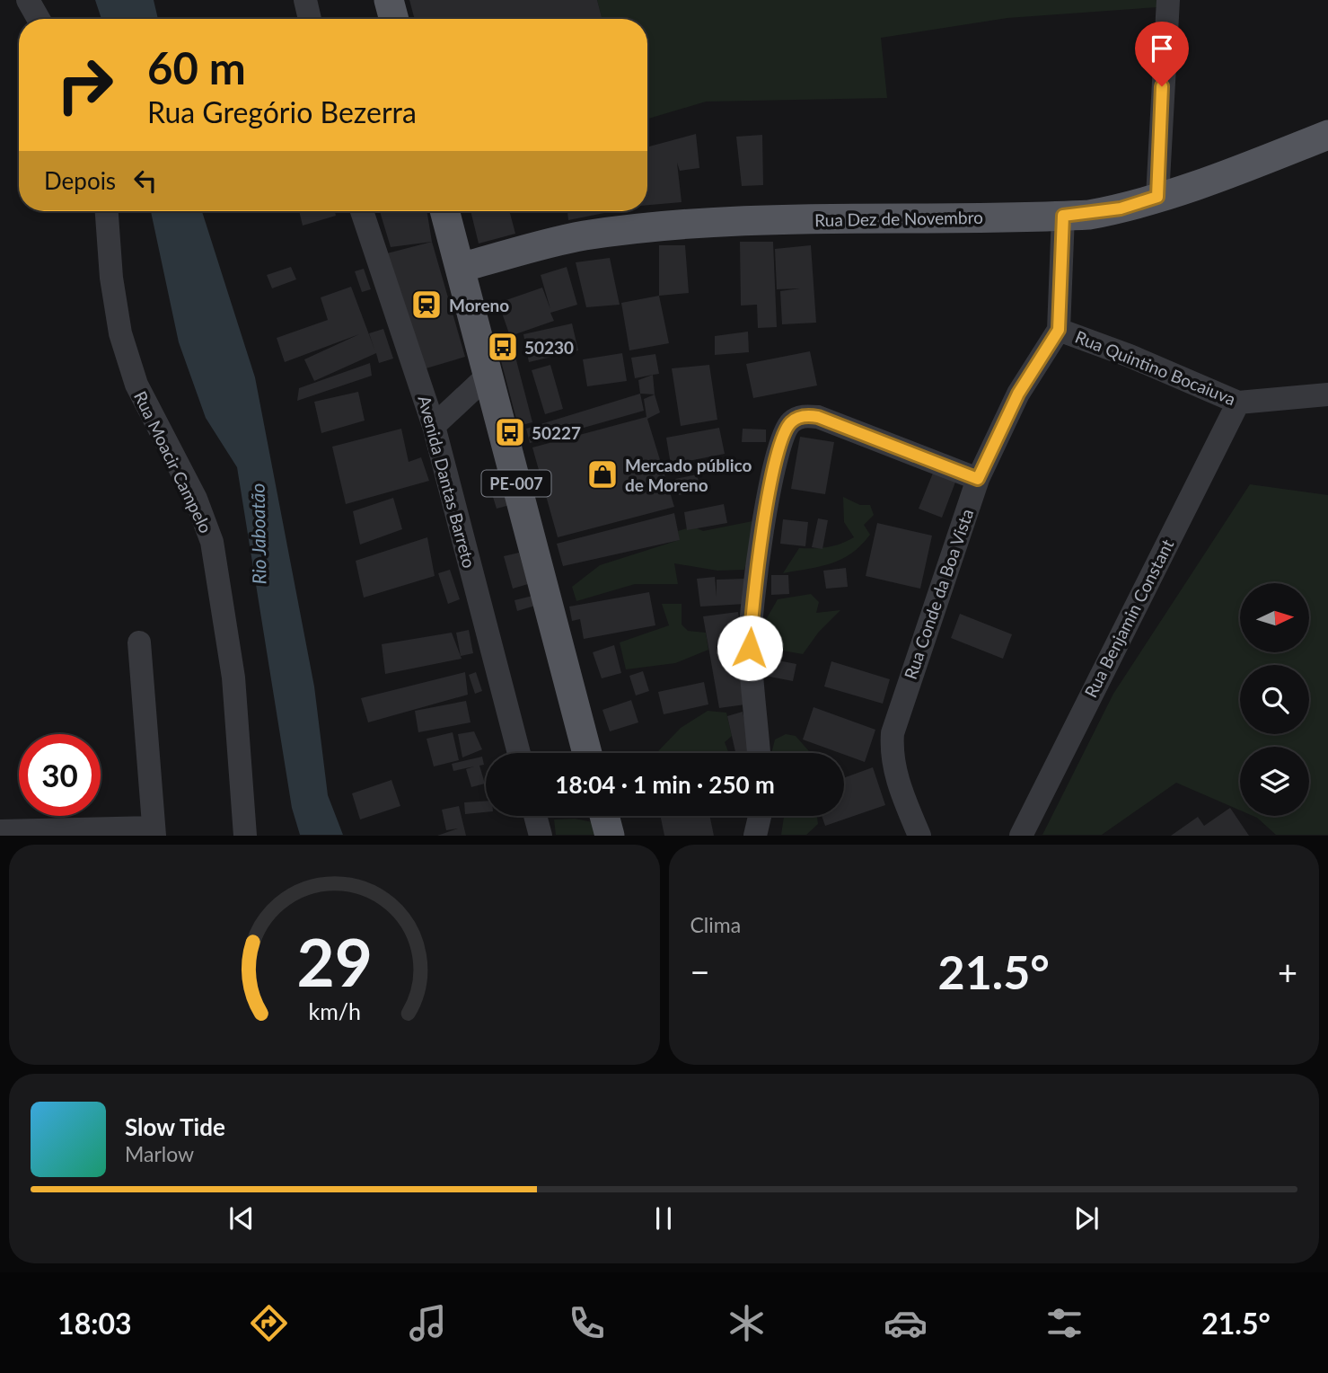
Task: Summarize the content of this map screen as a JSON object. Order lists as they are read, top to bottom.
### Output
{
  "streets": {
    "main road": ["Rua Dez de Novembro", "PE-007"],
    "street": [
      "Rua Quintino Bocaiuva",
      "Rua Moacir Campelo",
      "Avenida Dantas Barreto",
      "Rua Conde da Boa Vista",
      "Rua Benjamin Constant"
    ]
  },
  "crossings": [
    ["Rua Dez de Novembro", "PE-007"],
    ["Rua Quintino Bocaiuva", "Rua Conde da Boa Vista"],
    ["Rua Quintino Bocaiuva", "Rua Benjamin Constant"]
  ],
  "water": ["Rio Jaboatão"],
  "places": {
    "station": ["Moreno"],
    "bus stop": ["50230", "50227"],
    "shop": ["Mercado público de Moreno"]
  },
  "north": "right",
  "page": {
    "turn": ["60 m", "Rua Gregório Bezerra"],
    "then": "Depois",
    "limit": "30",
    "trip": "18:04 · 1 min · 250 m",
    "tile": "Clima",
    "heat": ["−", "21.5°", "+"],
    "song": ["Slow Tide", "Marlow"],
    "tabs": ["18:03", "21.5°"],
    "gauge": ["29", "km/h"]
  }
}
